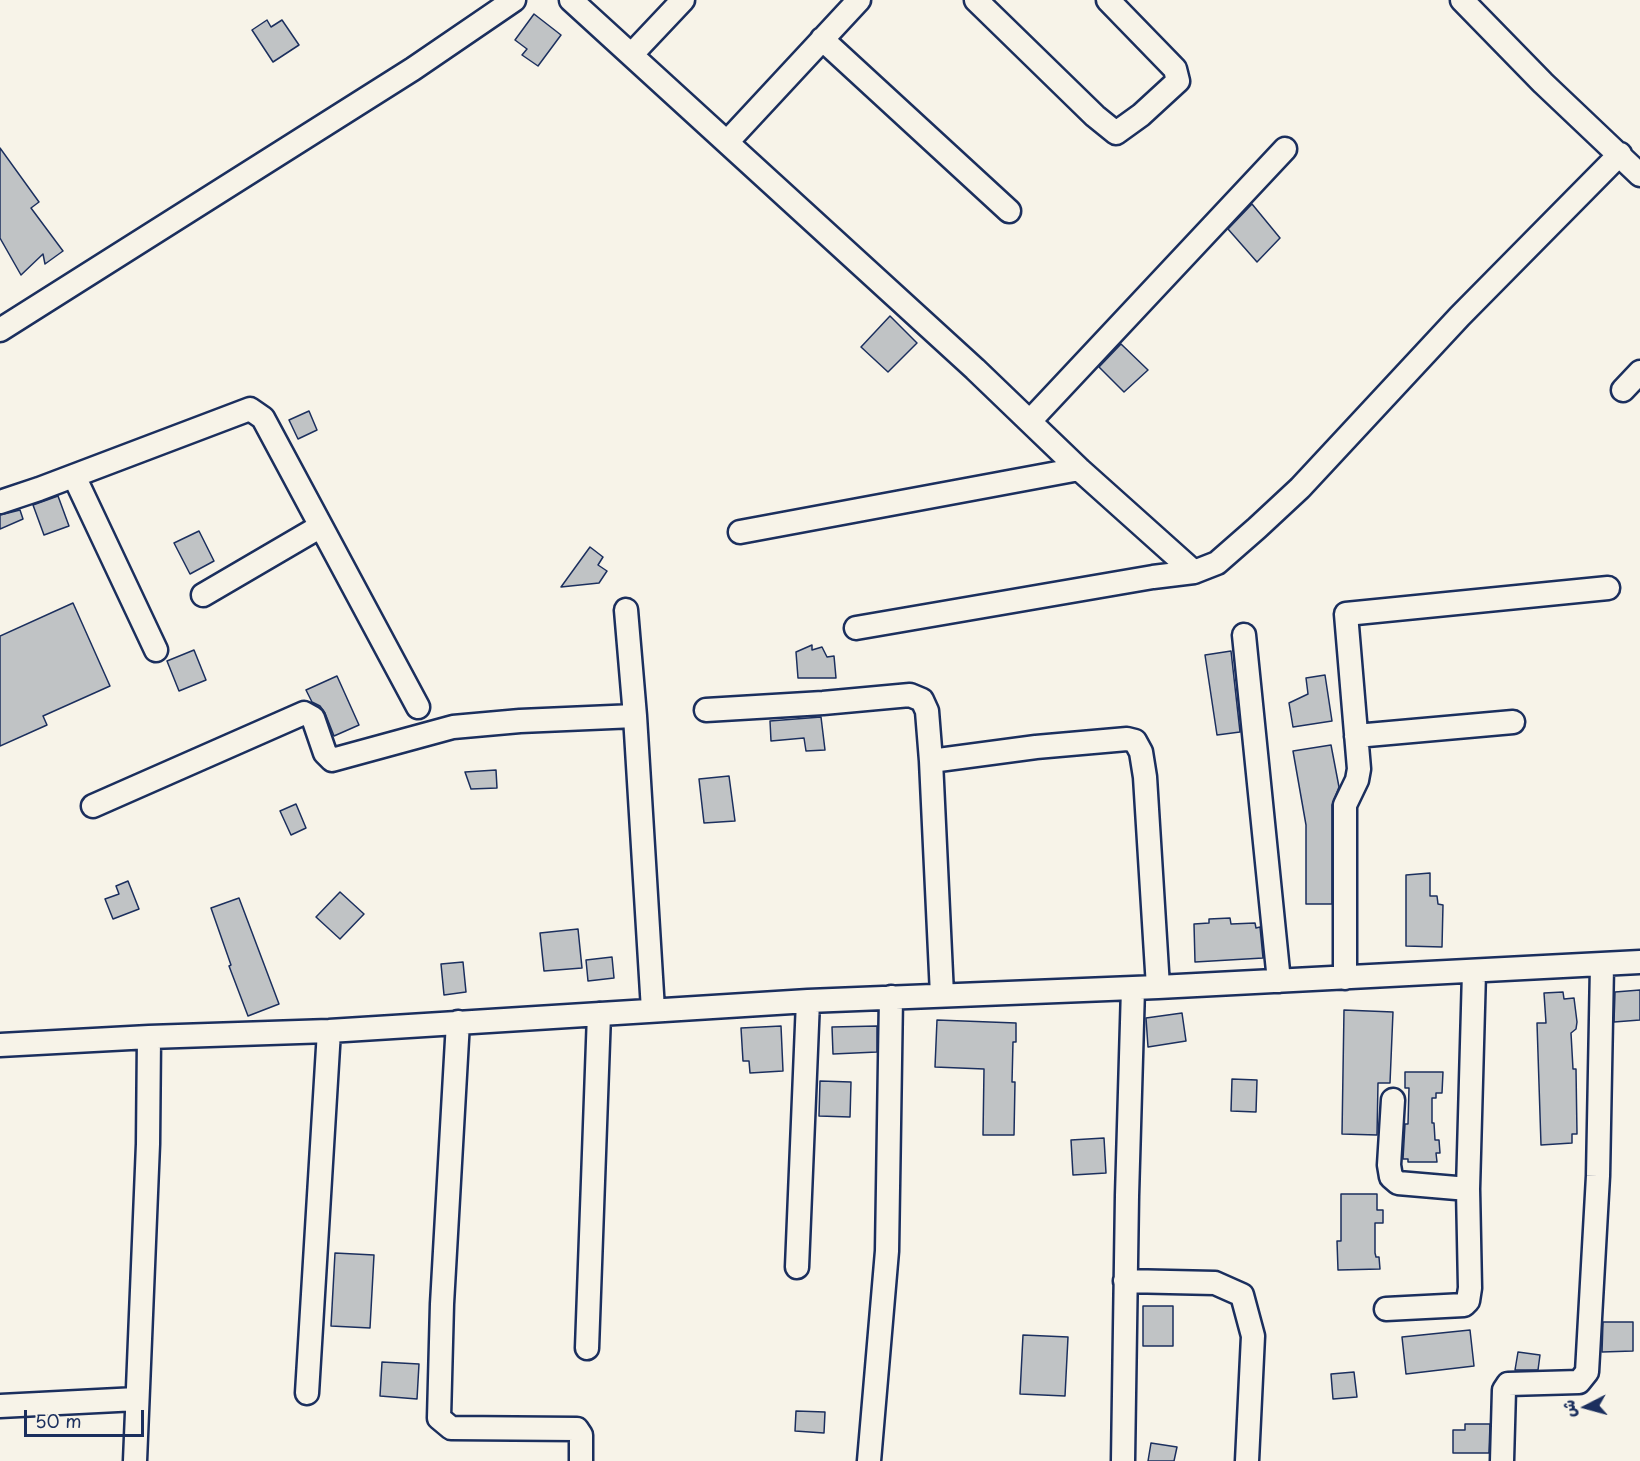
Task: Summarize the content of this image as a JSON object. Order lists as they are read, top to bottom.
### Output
{
  "scale_bar": "50 m",
  "north": "left"
}
